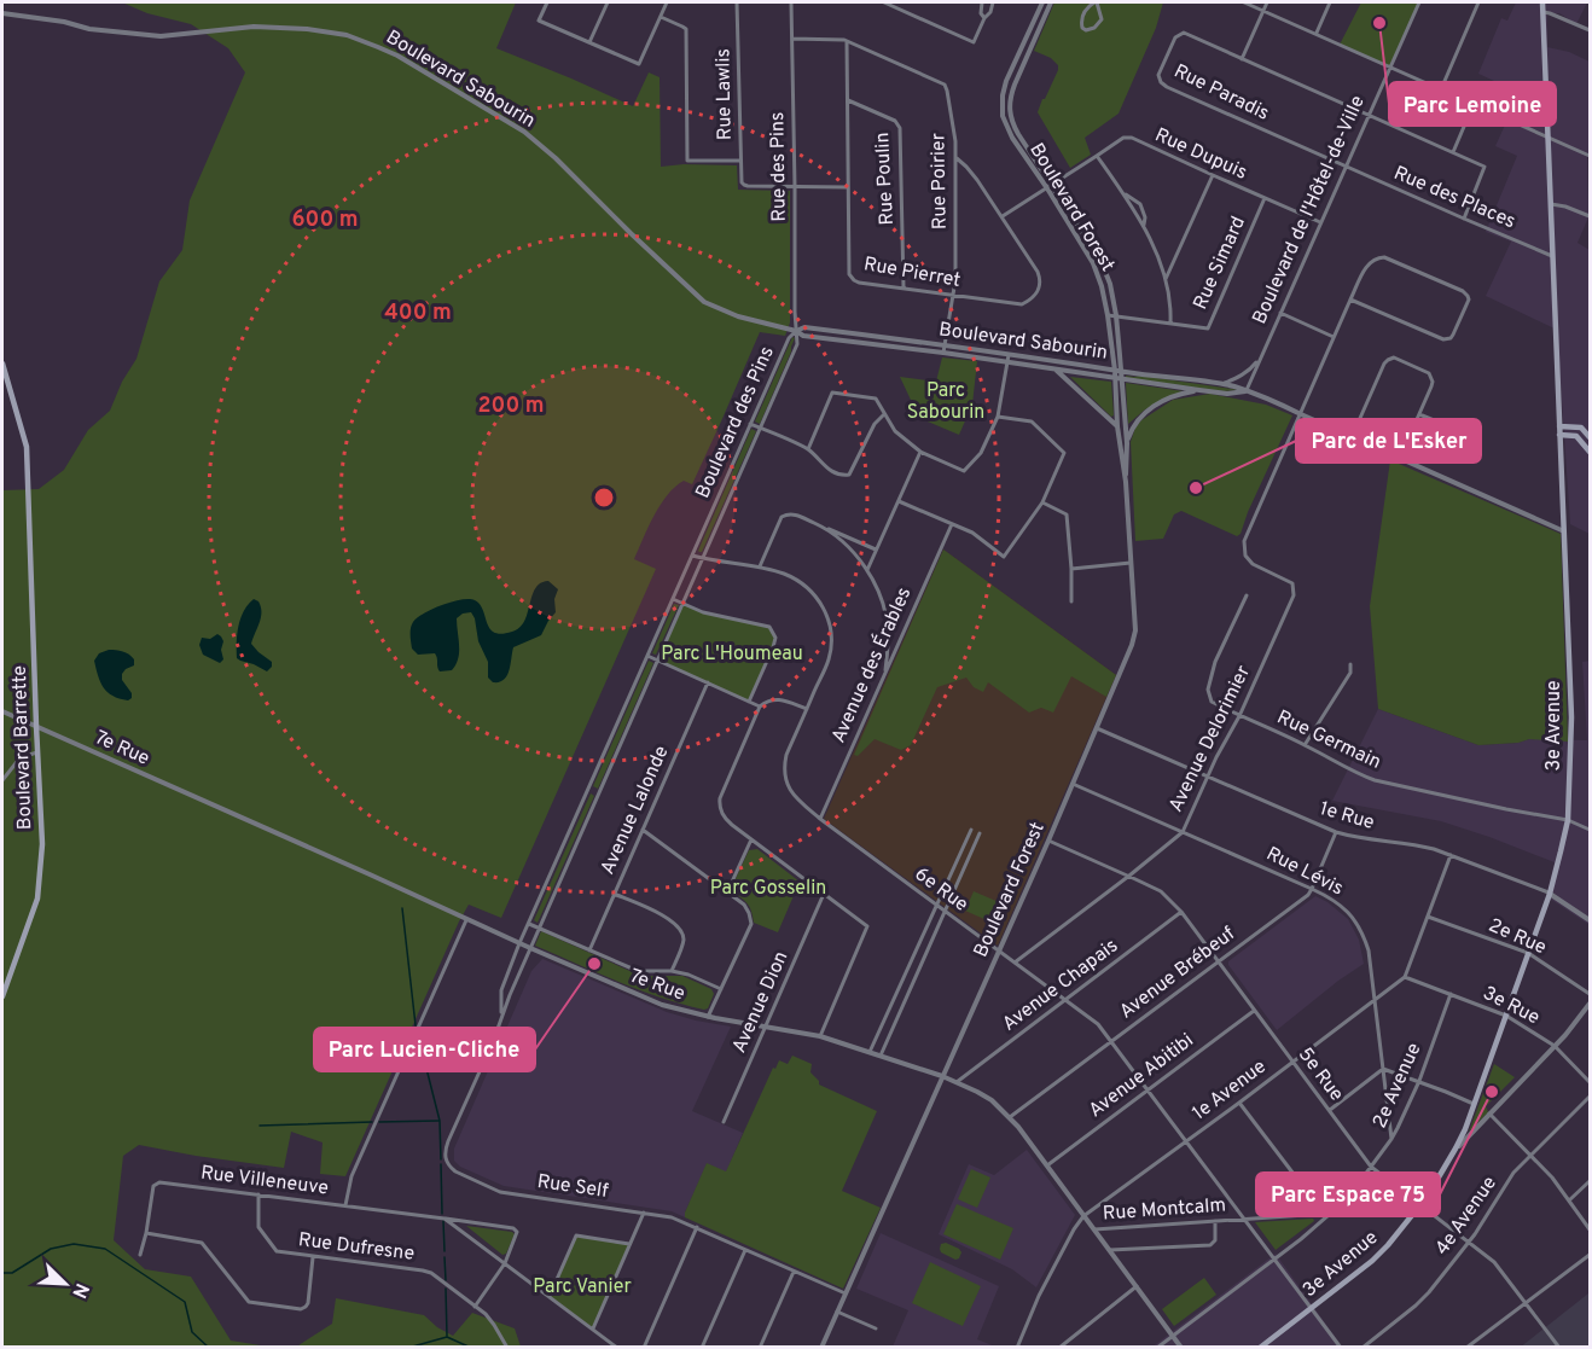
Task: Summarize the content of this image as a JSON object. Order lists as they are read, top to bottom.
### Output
{
  "streets": {
    "main road": ["3e Avenue", "Boulevard Barrette"],
    "street": [
      "Boulevard Sabourin",
      "Rue Paradis",
      "Rue Lawlis",
      "Rue Dupuis",
      "Rue des Pins",
      "Rue Poulin",
      "Rue Poirier",
      "Rue des Places",
      "Boulevard Forest",
      "Boulevard de l'Hôtel-de-Ville",
      "Rue Simard",
      "Rue Pierret",
      "Boulevard des Pins",
      "Avenue des Érables",
      "Avenue Delorimier",
      "Rue Germain",
      "7e Rue",
      "Avenue Lalonde",
      "1e Rue",
      "Rue Lévis",
      "6e Rue",
      "2e Rue",
      "Avenue Brébeuf",
      "Avenue Chapais",
      "Avenue Dion",
      "3e Rue",
      "5e Rue",
      "Avenue Abitibi",
      "2e Avenue",
      "1e Avenue",
      "Rue Villeneuve",
      "Rue Self",
      "Rue Montcalm",
      "4e Avenue",
      "Rue Dufresne"
    ]
  },
  "crossings": [
    ["Boulevard Sabourin", "Rue des Pins"],
    ["Boulevard Sabourin", "Rue Poirier"],
    ["Boulevard Sabourin", "Boulevard Forest"],
    ["Boulevard Sabourin", "Boulevard de l'Hôtel-de-Ville"],
    ["Boulevard Sabourin", "Boulevard des Pins"],
    ["Boulevard Sabourin", "3e Avenue"],
    ["Boulevard Sabourin", "Avenue Delorimier"],
    ["Rue Paradis", "Rue des Places"],
    ["Rue Paradis", "Boulevard de l'Hôtel-de-Ville"],
    ["Rue Lawlis", "Rue des Pins"],
    ["Rue Dupuis", "Boulevard Forest"],
    ["Rue Dupuis", "Boulevard de l'Hôtel-de-Ville"],
    ["Rue Dupuis", "Rue Simard"],
    ["Rue Dupuis", "Rue Pierret"],
    ["Rue des Pins", "Rue Poirier"],
    ["Rue des Pins", "Boulevard des Pins"],
    ["Rue Poulin", "Rue Pierret"],
    ["Rue Poirier", "Rue Pierret"],
    ["Rue des Places", "Boulevard de l'Hôtel-de-Ville"],
    ["Rue des Places", "3e Avenue"],
    ["Boulevard Forest", "Rue Simard"],
    ["Boulevard Forest", "7e Rue"],
    ["Boulevard Forest", "1e Rue"],
    ["Boulevard Forest", "Rue Lévis"],
    ["Boulevard Forest", "6e Rue"],
    ["Boulevard Forest", "5e Rue"],
    ["Boulevard Forest", "Rue Self"],
    ["Boulevard des Pins", "7e Rue"],
    ["Boulevard des Pins", "6e Rue"],
    ["Boulevard des Pins", "Rue Self"],
    ["Avenue des Érables", "6e Rue"],
    ["3e Avenue", "Rue Germain"],
    ["3e Avenue", "1e Rue"],
    ["3e Avenue", "6e Rue"],
    ["3e Avenue", "2e Rue"],
    ["3e Avenue", "3e Rue"],
    ["3e Avenue", "5e Rue"],
    ["Avenue Delorimier", "Rue Germain"],
    ["Avenue Delorimier", "1e Rue"],
    ["Avenue Delorimier", "Rue Lévis"],
    ["Avenue Delorimier", "6e Rue"],
    ["Avenue Delorimier", "5e Rue"],
    ["Boulevard Barrette", "7e Rue"],
    ["7e Rue", "Avenue Brébeuf"],
    ["7e Rue", "Avenue Chapais"],
    ["7e Rue", "Avenue Dion"],
    ["7e Rue", "Avenue Abitibi"],
    ["7e Rue", "2e Avenue"],
    ["7e Rue", "1e Avenue"],
    ["7e Rue", "Rue Self"],
    ["7e Rue", "Rue Montcalm"],
    ["1e Rue", "Avenue Brébeuf"],
    ["Rue Lévis", "Avenue Brébeuf"],
    ["Rue Lévis", "2e Avenue"],
    ["Rue Lévis", "1e Avenue"],
    ["6e Rue", "Avenue Brébeuf"],
    ["6e Rue", "Avenue Chapais"],
    ["6e Rue", "Avenue Abitibi"],
    ["6e Rue", "2e Avenue"],
    ["6e Rue", "1e Avenue"],
    ["6e Rue", "Rue Montcalm"],
    ["Avenue Brébeuf", "5e Rue"],
    ["Avenue Chapais", "5e Rue"],
    ["3e Rue", "2e Avenue"],
    ["3e Rue", "1e Avenue"],
    ["5e Rue", "Avenue Abitibi"],
    ["5e Rue", "2e Avenue"],
    ["5e Rue", "1e Avenue"],
    ["5e Rue", "4e Avenue"],
    ["2e Avenue", "Rue Montcalm"],
    ["Rue Villeneuve", "Rue Dufresne"]
  ],
  "parks": [
    "Parc Sabourin",
    "Parc L'Houmeau",
    "Parc Gosselin",
    "Parc Vanier"
  ],
  "places": [
    "Parc Lemoine",
    "Parc de L'Esker",
    "Parc Lucien-Cliche",
    "Parc Espace 75"
  ],
  "north": "bottom right",
  "rings": ["600 m", "400 m", "200 m"]
}
